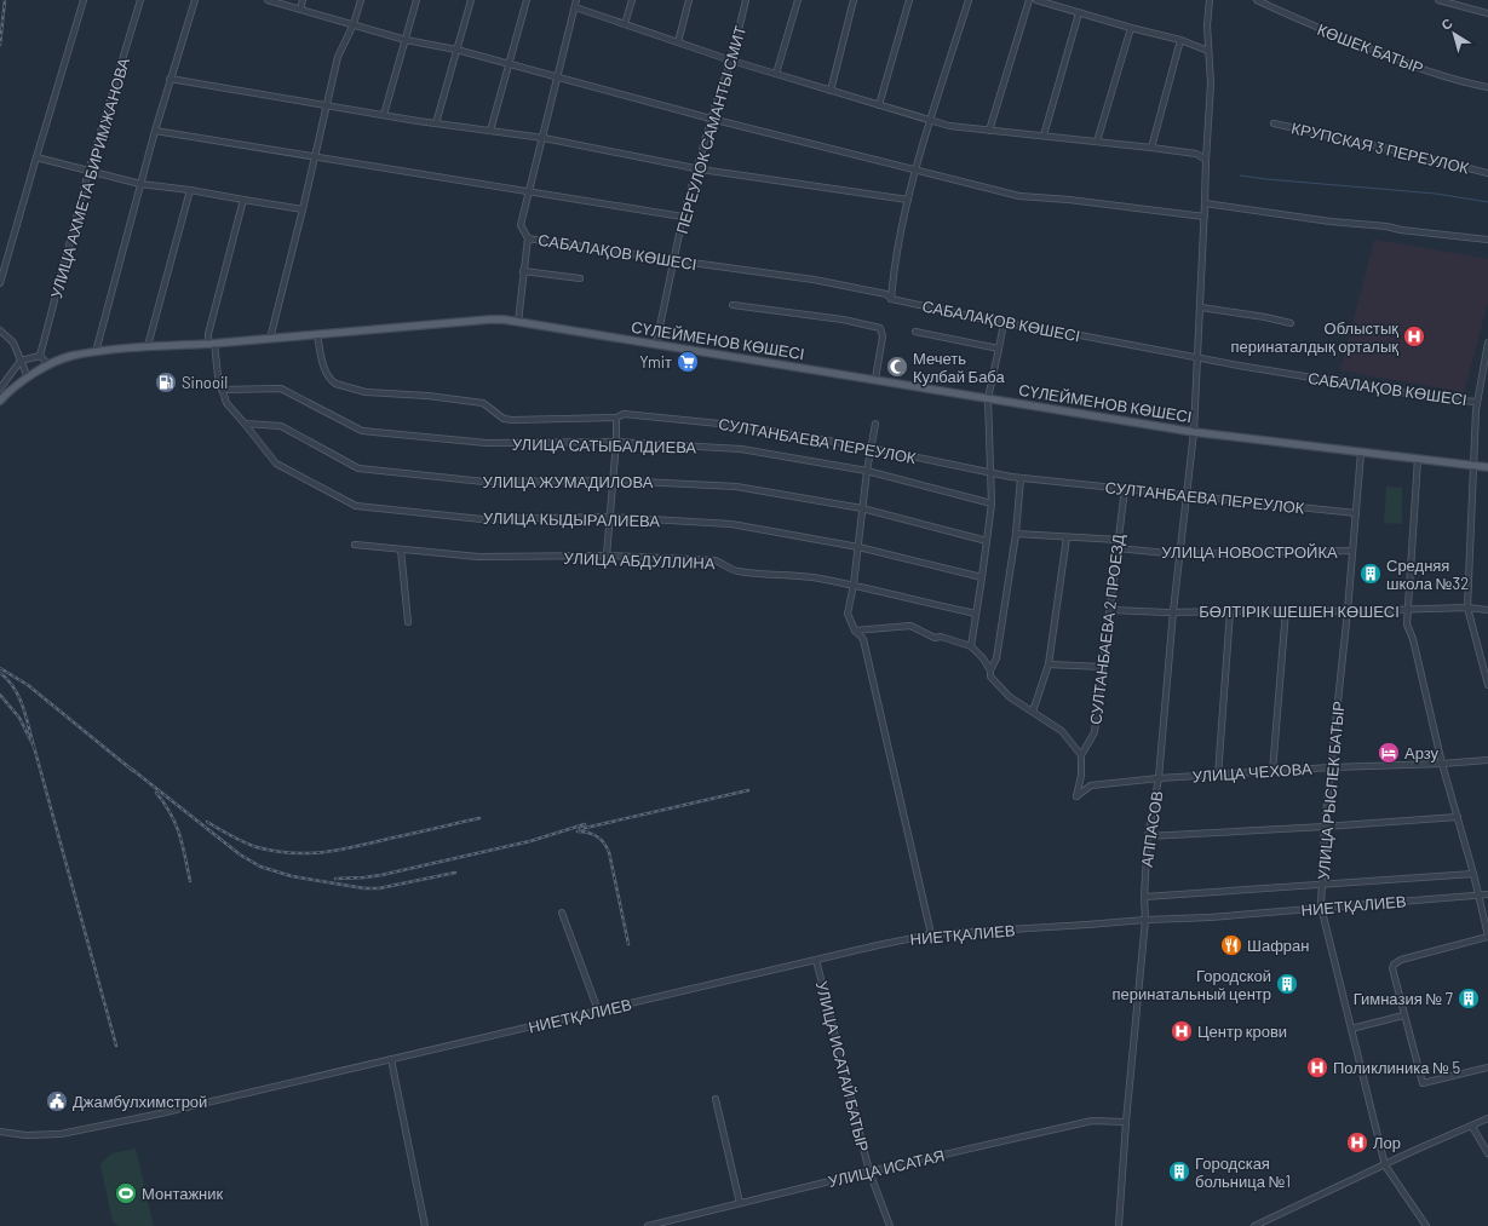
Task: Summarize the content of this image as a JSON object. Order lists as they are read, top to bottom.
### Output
{
  "streets": {
    "main road": ["СҮЛЕЙМЕНОВ КӨШЕСІ"],
    "street": [
      "КӨШЕК БАТЫР",
      "ПЕРЕУЛОК САМАНТЫ СМИТ",
      "КРУПСКАЯ 3 ПЕРЕУЛОК",
      "УЛИЦА АХМЕТА БИРИМЖАНОВА",
      "САБАЛАҚОВ КӨШЕСІ",
      "СУЛТАНБАЕВА ПЕРЕУЛОК",
      "УЛИЦА САТЫБАЛДИЕВА",
      "УЛИЦА ЖУМАДИЛОВА",
      "УЛИЦА КЫДЫРАЛИЕВА",
      "УЛИЦА НОВОСТРОЙКА",
      "УЛИЦА АБДУЛЛИНА",
      "БӨЛТІРІК ШЕШЕН КӨШЕСІ",
      "СУЛТАНБАЕВА 2 ПРОЕЗД",
      "УЛИЦА ЧЕХОВА",
      "УЛИЦА РЫСПЕК БАТЫР",
      "АППАСОВ",
      "НИЕТҚАЛИЕВ",
      "УЛИЦА ИСАТАЙ БАТЫР",
      "УЛИЦА ИСАТАЯ"
    ]
  },
  "crossings": [
    ["ПЕРЕУЛОК САМАНТЫ СМИТ", "САБАЛАҚОВ КӨШЕСІ"],
    ["ПЕРЕУЛОК САМАНТЫ СМИТ", "СҮЛЕЙМЕНОВ КӨШЕСІ"],
    ["САБАЛАҚОВ КӨШЕСІ", "АППАСОВ"],
    ["СҮЛЕЙМЕНОВ КӨШЕСІ", "СУЛТАНБАЕВА ПЕРЕУЛОК"],
    ["СҮЛЕЙМЕНОВ КӨШЕСІ", "УЛИЦА РЫСПЕК БАТЫР"],
    ["СҮЛЕЙМЕНОВ КӨШЕСІ", "АППАСОВ"],
    ["СУЛТАНБАЕВА ПЕРЕУЛОК", "СУЛТАНБАЕВА 2 ПРОЕЗД"],
    ["СУЛТАНБАЕВА ПЕРЕУЛОК", "УЛИЦА РЫСПЕК БАТЫР"],
    ["СУЛТАНБАЕВА ПЕРЕУЛОК", "АППАСОВ"],
    ["УЛИЦА ЖУМАДИЛОВА", "УЛИЦА КЫДЫРАЛИЕВА"],
    ["УЛИЦА НОВОСТРОЙКА", "СУЛТАНБАЕВА 2 ПРОЕЗД"],
    ["УЛИЦА НОВОСТРОЙКА", "УЛИЦА РЫСПЕК БАТЫР"],
    ["УЛИЦА НОВОСТРОЙКА", "АППАСОВ"],
    ["БӨЛТІРІК ШЕШЕН КӨШЕСІ", "СУЛТАНБАЕВА 2 ПРОЕЗД"],
    ["БӨЛТІРІК ШЕШЕН КӨШЕСІ", "УЛИЦА РЫСПЕК БАТЫР"],
    ["БӨЛТІРІК ШЕШЕН КӨШЕСІ", "АППАСОВ"],
    ["УЛИЦА ЧЕХОВА", "УЛИЦА РЫСПЕК БАТЫР"],
    ["УЛИЦА ЧЕХОВА", "АППАСОВ"],
    ["УЛИЦА РЫСПЕК БАТЫР", "НИЕТҚАЛИЕВ"],
    ["АППАСОВ", "НИЕТҚАЛИЕВ"],
    ["АППАСОВ", "УЛИЦА ИСАТАЯ"],
    ["НИЕТҚАЛИЕВ", "УЛИЦА ИСАТАЙ БАТЫР"],
    ["УЛИЦА ИСАТАЙ БАТЫР", "УЛИЦА ИСАТАЯ"]
  ],
  "places": {
    "hospital": [
      "Облыстық перинаталдық орталық",
      "Центр крови",
      "Поликлиника № 5",
      "Лор"
    ],
    "supermarket": ["Ymiт"],
    "mosque": ["Мечеть Кулбай Баба"],
    "fuel station": ["Sinooil"],
    "building": [
      "Средняя школа №32",
      "Городской перинатальный центр",
      "Гимназия № 7",
      "Городская больница №1"
    ],
    "hotel": ["Арзу"],
    "restaurant": ["Шафран"],
    "public building": ["Джамбулхимстрой"],
    "sports": ["Монтажник"]
  },
  "north": "top left"
}
